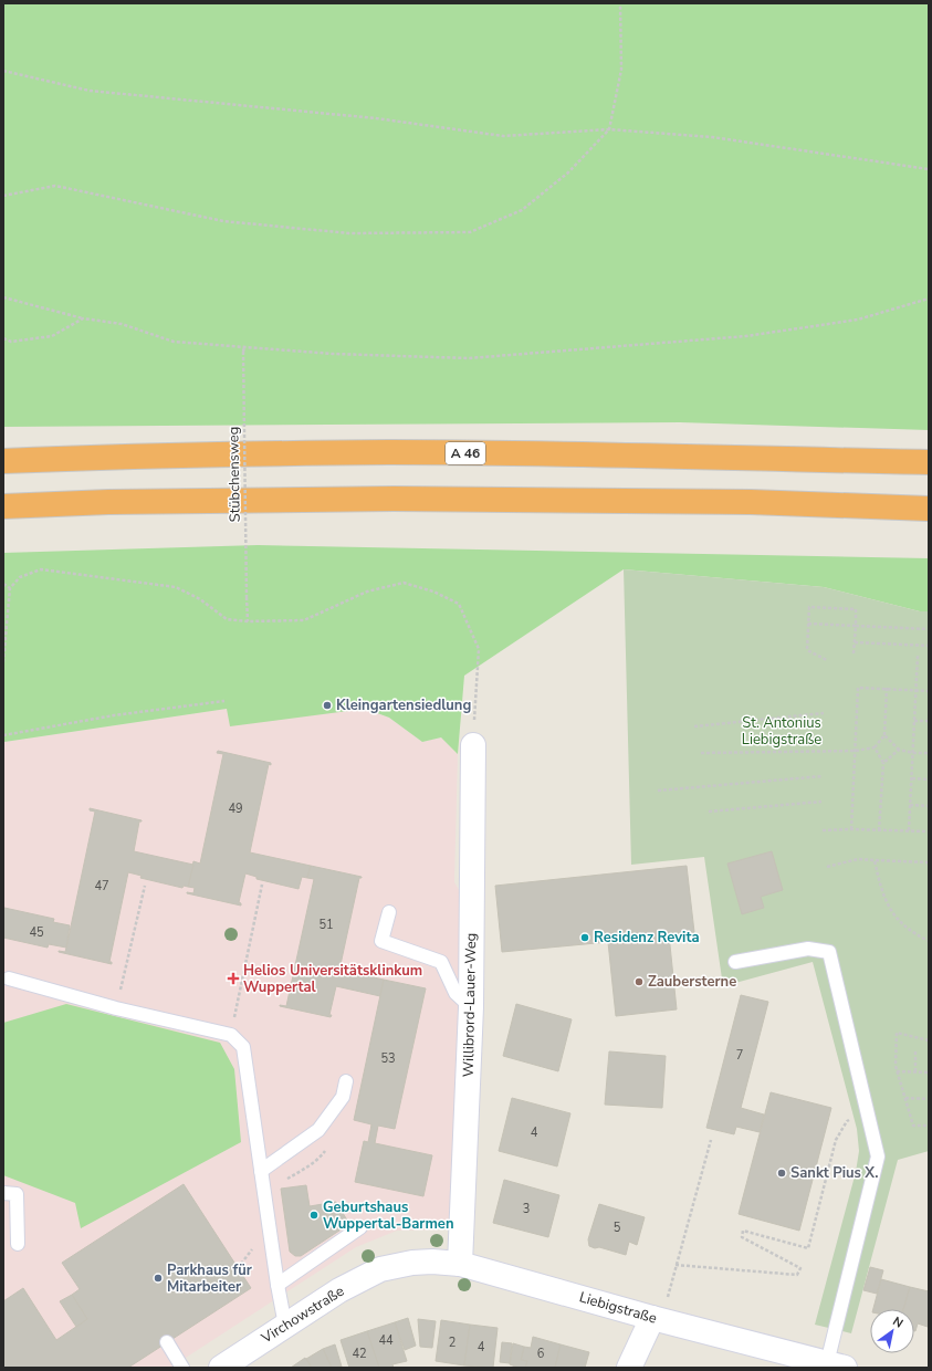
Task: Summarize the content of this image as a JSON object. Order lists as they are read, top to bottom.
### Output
{
  "streets": {
    "highway": ["A 46"],
    "street": ["Willibrord-Lauer-Weg", "Liebigstraße", "Virchowstraße"],
    "path": ["Stübchensweg"]
  },
  "crossings": [
    ["Willibrord-Lauer-Weg", "Liebigstraße"],
    ["Liebigstraße", "Virchowstraße"]
  ],
  "parks": ["St. Antonius Liebigstraße"],
  "places": {
    "other": [
      "Kleingartensiedlung",
      "Residenz Revita",
      "Zaubersterne",
      "Sankt Pius X.",
      "Geburtshaus Wuppertal-Barmen",
      "Parkhaus für Mitarbeiter"
    ],
    "health": ["Helios Universitätsklinkum Wuppertal"]
  },
  "house_numbers": [
    "49",
    "47",
    "51",
    "45",
    "7",
    "53",
    "4",
    "3",
    "5",
    "44",
    "2",
    "4",
    "42",
    "6"
  ],
  "north": "top right"
}
